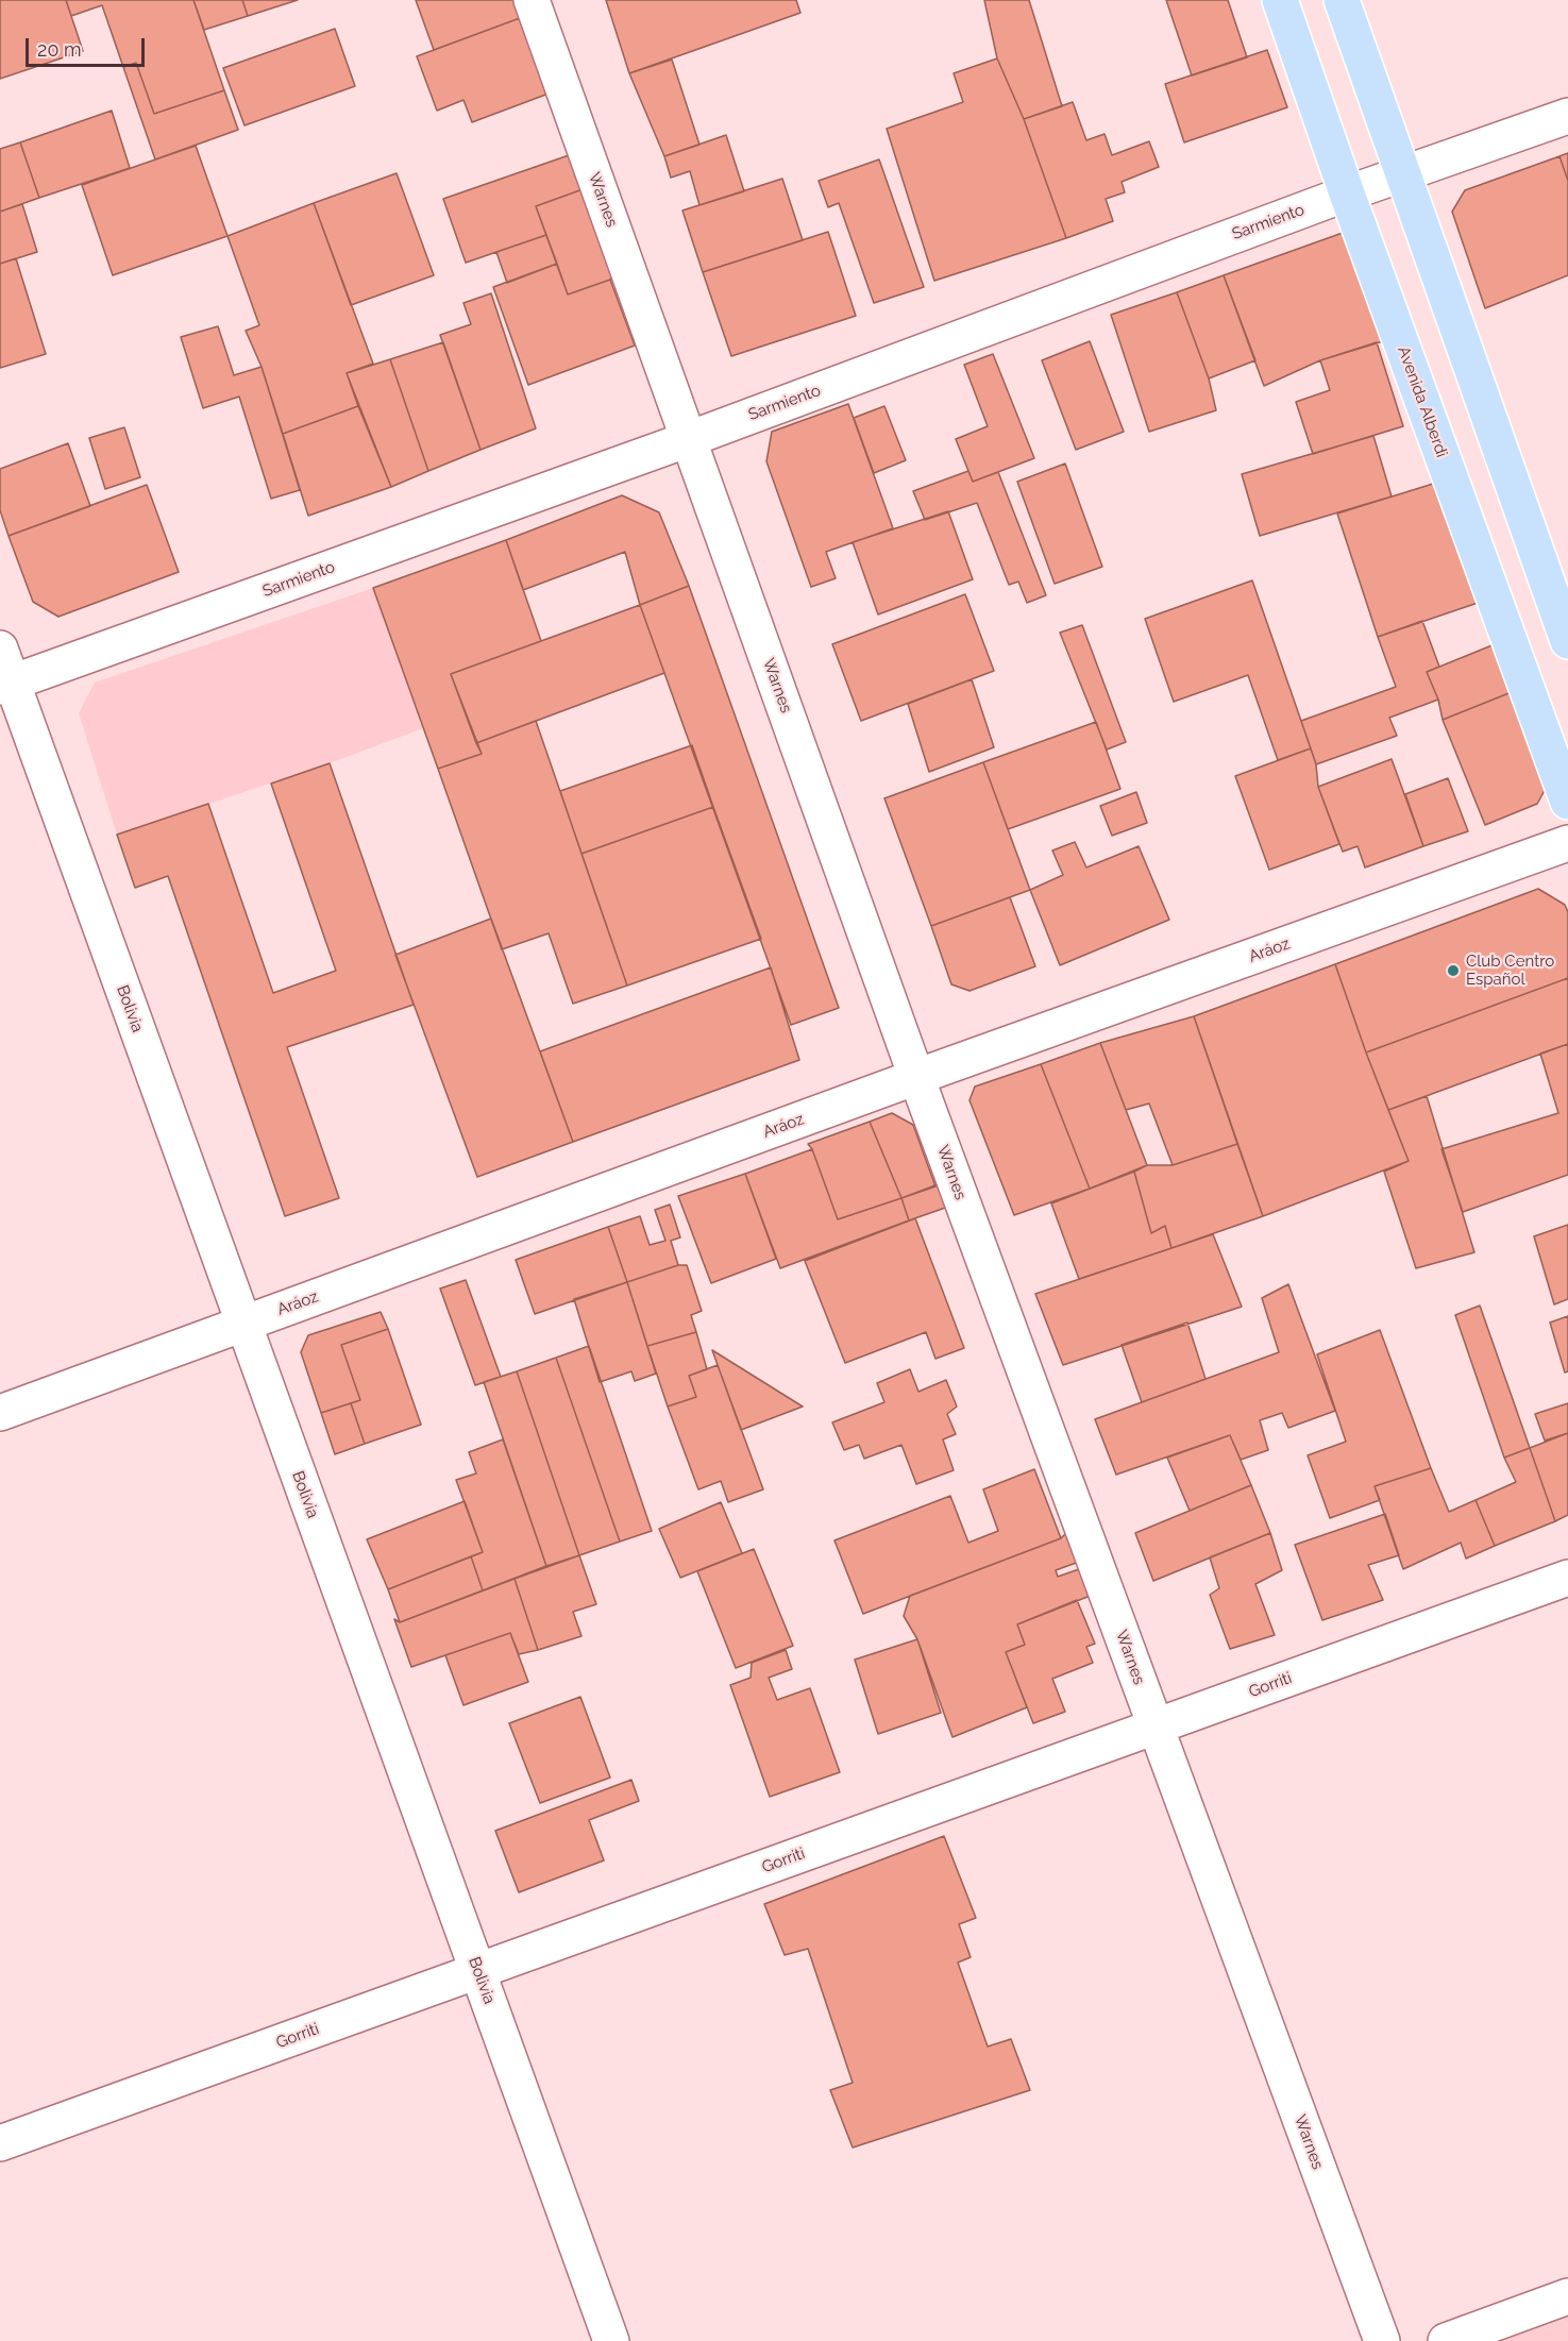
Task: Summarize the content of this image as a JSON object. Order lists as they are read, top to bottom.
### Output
{
  "streets": {
    "main road": ["Avenida Alberdi"],
    "street": [
      "Warnes",
      "Sarmiento",
      "Aráoz",
      "Bolivia",
      "Gorriti"
    ]
  },
  "crossings": [
    ["Warnes", "Sarmiento"],
    ["Warnes", "Aráoz"],
    ["Warnes", "Gorriti"],
    ["Sarmiento", "Avenida Alberdi"],
    ["Sarmiento", "Bolivia"],
    ["Aráoz", "Bolivia"],
    ["Bolivia", "Gorriti"]
  ],
  "places": ["Club Centro Español"],
  "scale_bar": "20 m"
}
